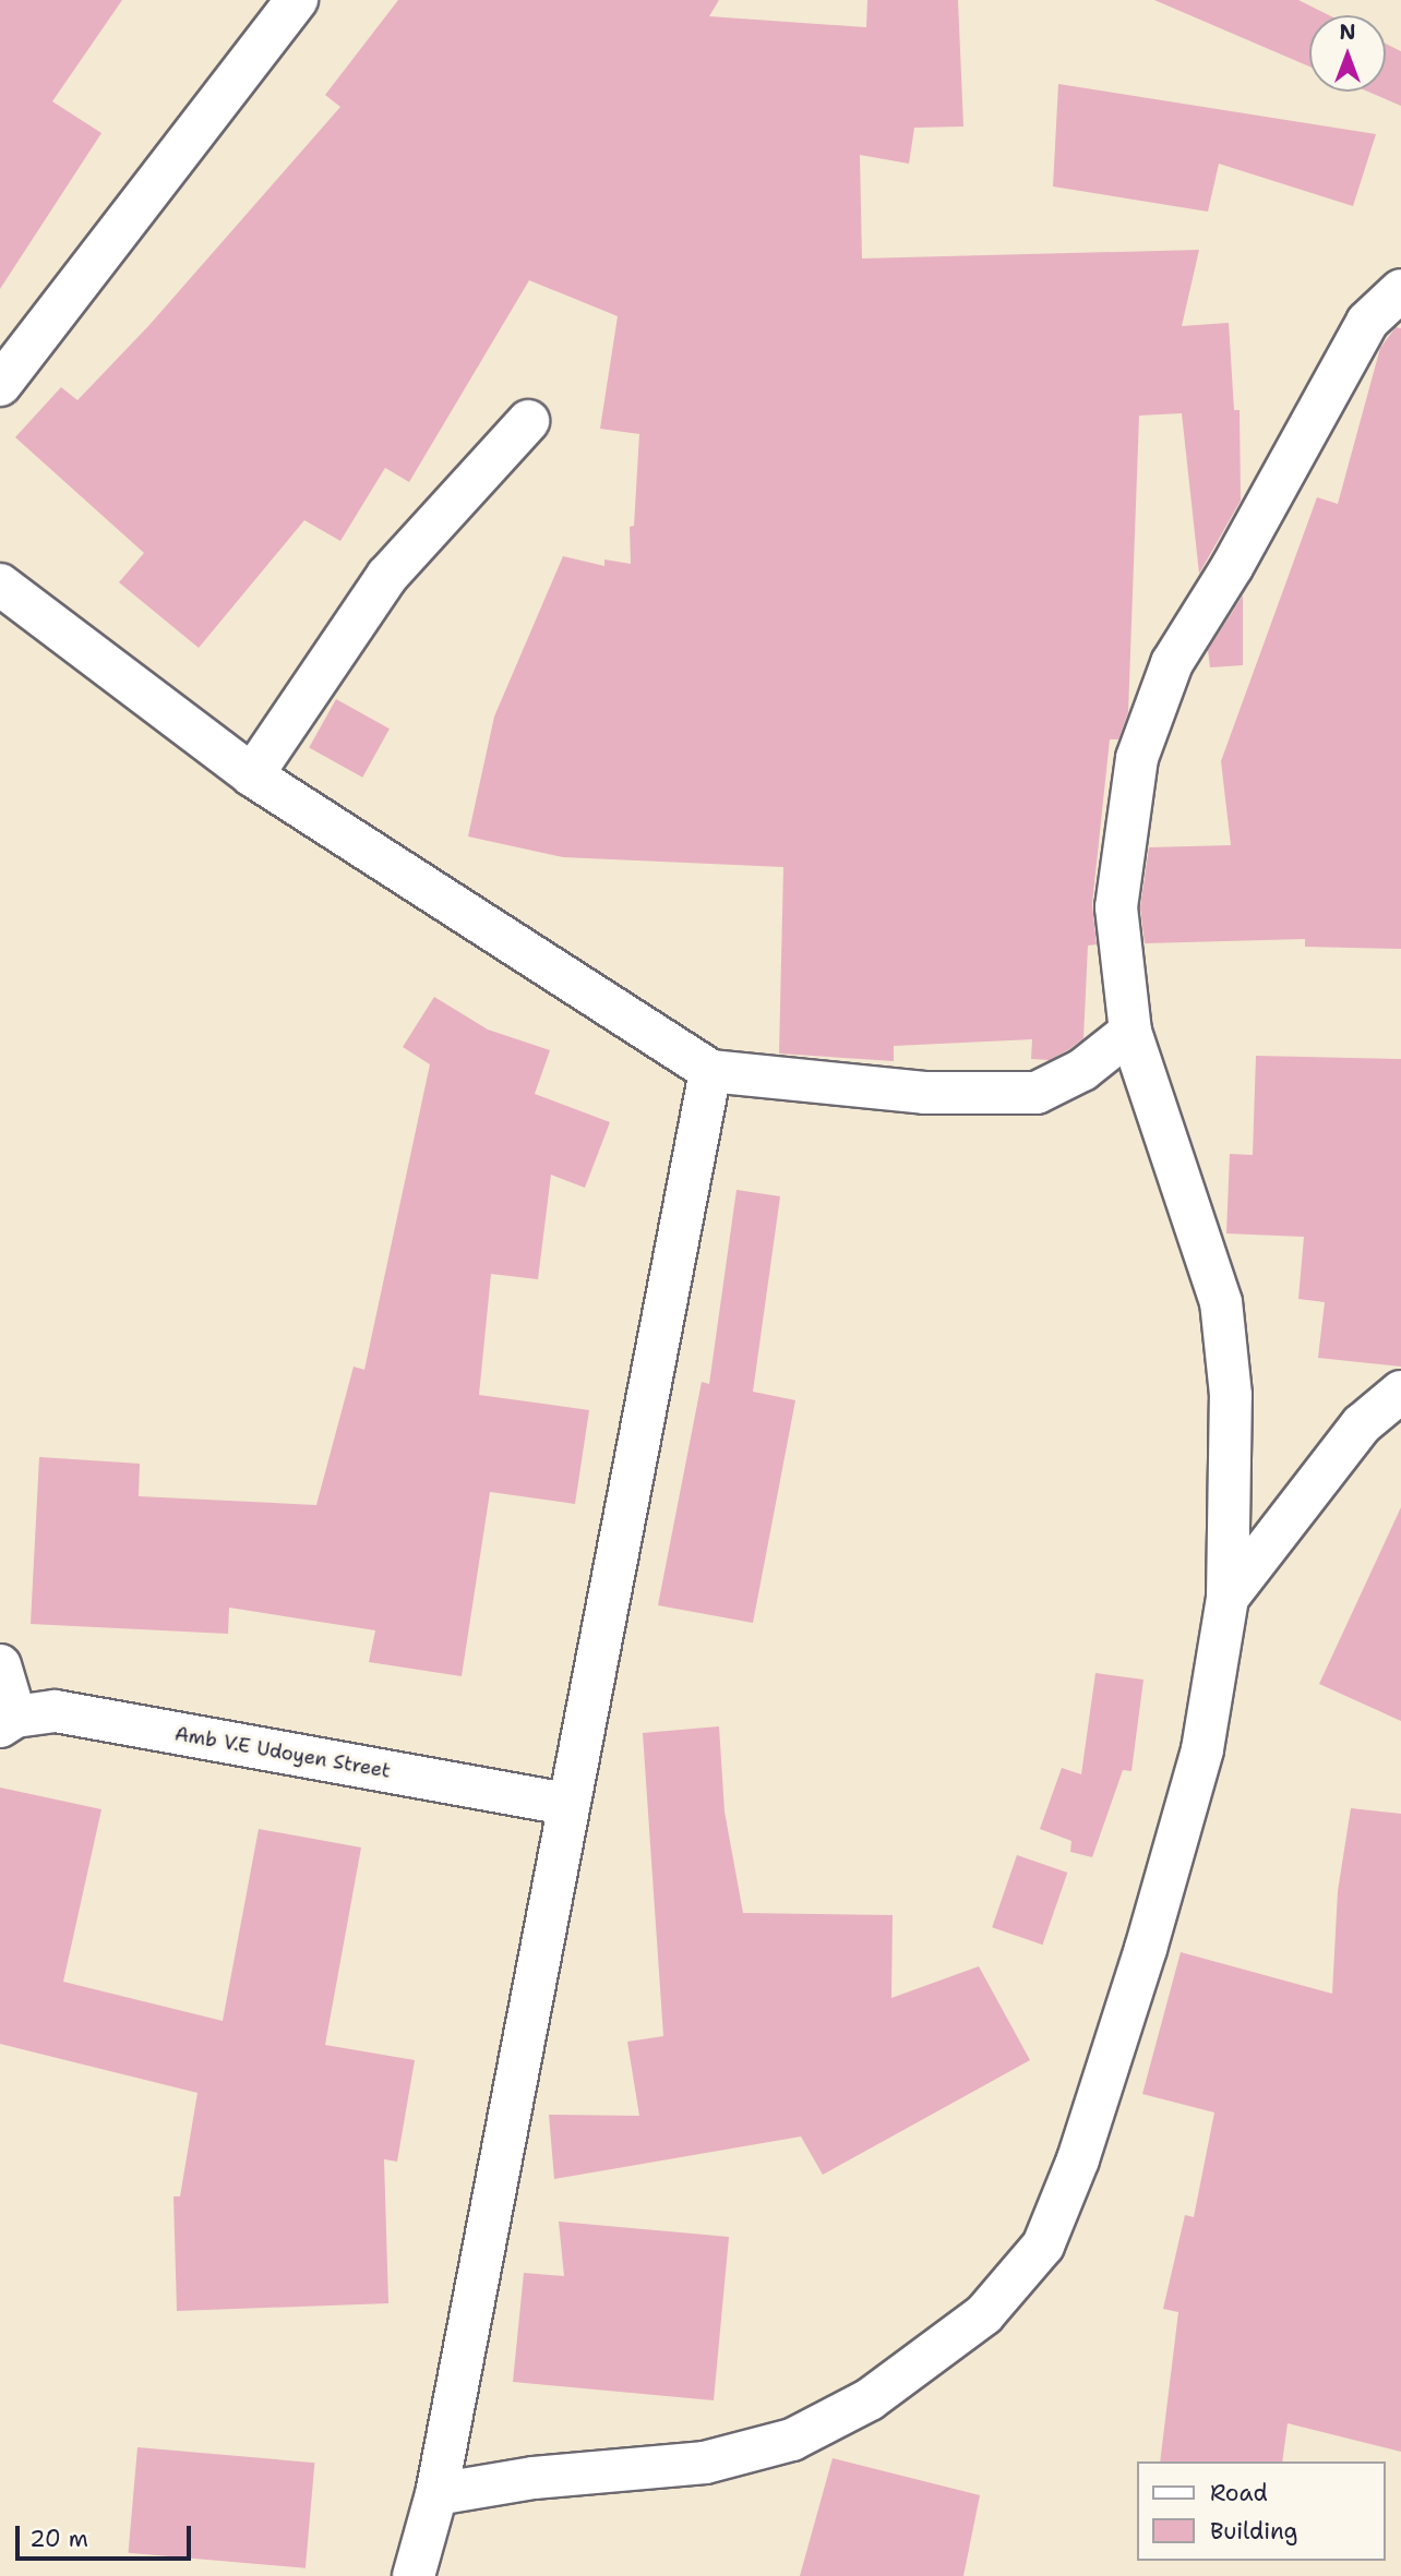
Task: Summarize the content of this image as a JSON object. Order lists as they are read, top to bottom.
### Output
{
  "streets": {
    "street": ["Amb V.E Udoyen Street"]
  },
  "legend": ["Road", "Building"],
  "scale_bar": "20 m",
  "north": "top"
}
